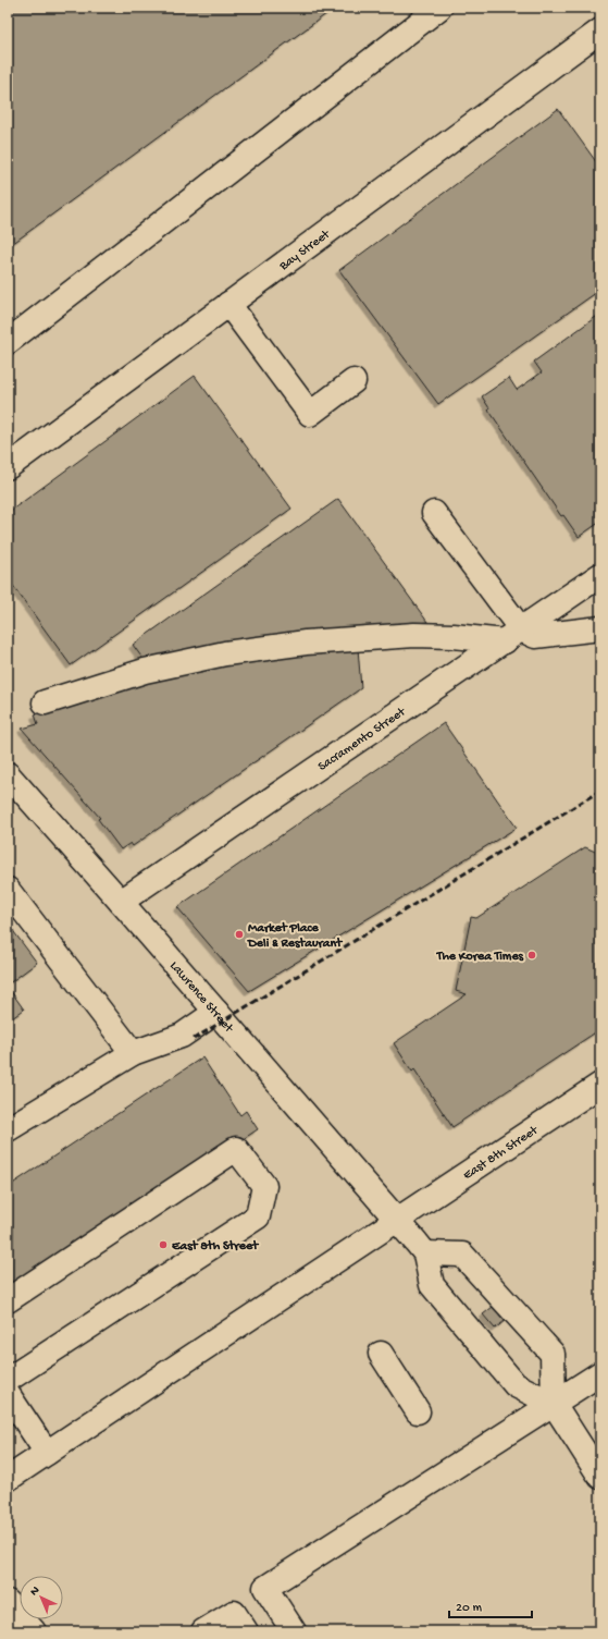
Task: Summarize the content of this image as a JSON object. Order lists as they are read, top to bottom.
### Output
{
  "streets": {
    "street": [
      "Bay Street",
      "Sacramento Street",
      "Lawrence Street",
      "East 8th Street"
    ]
  },
  "crossings": [
    ["Sacramento Street", "Lawrence Street"],
    ["Lawrence Street", "East 8th Street"]
  ],
  "places": ["Market Place Deli & Restaurant", "The Korea Times", "East 8th Street"],
  "scale_bar": "20 m",
  "north": "top left"
}
